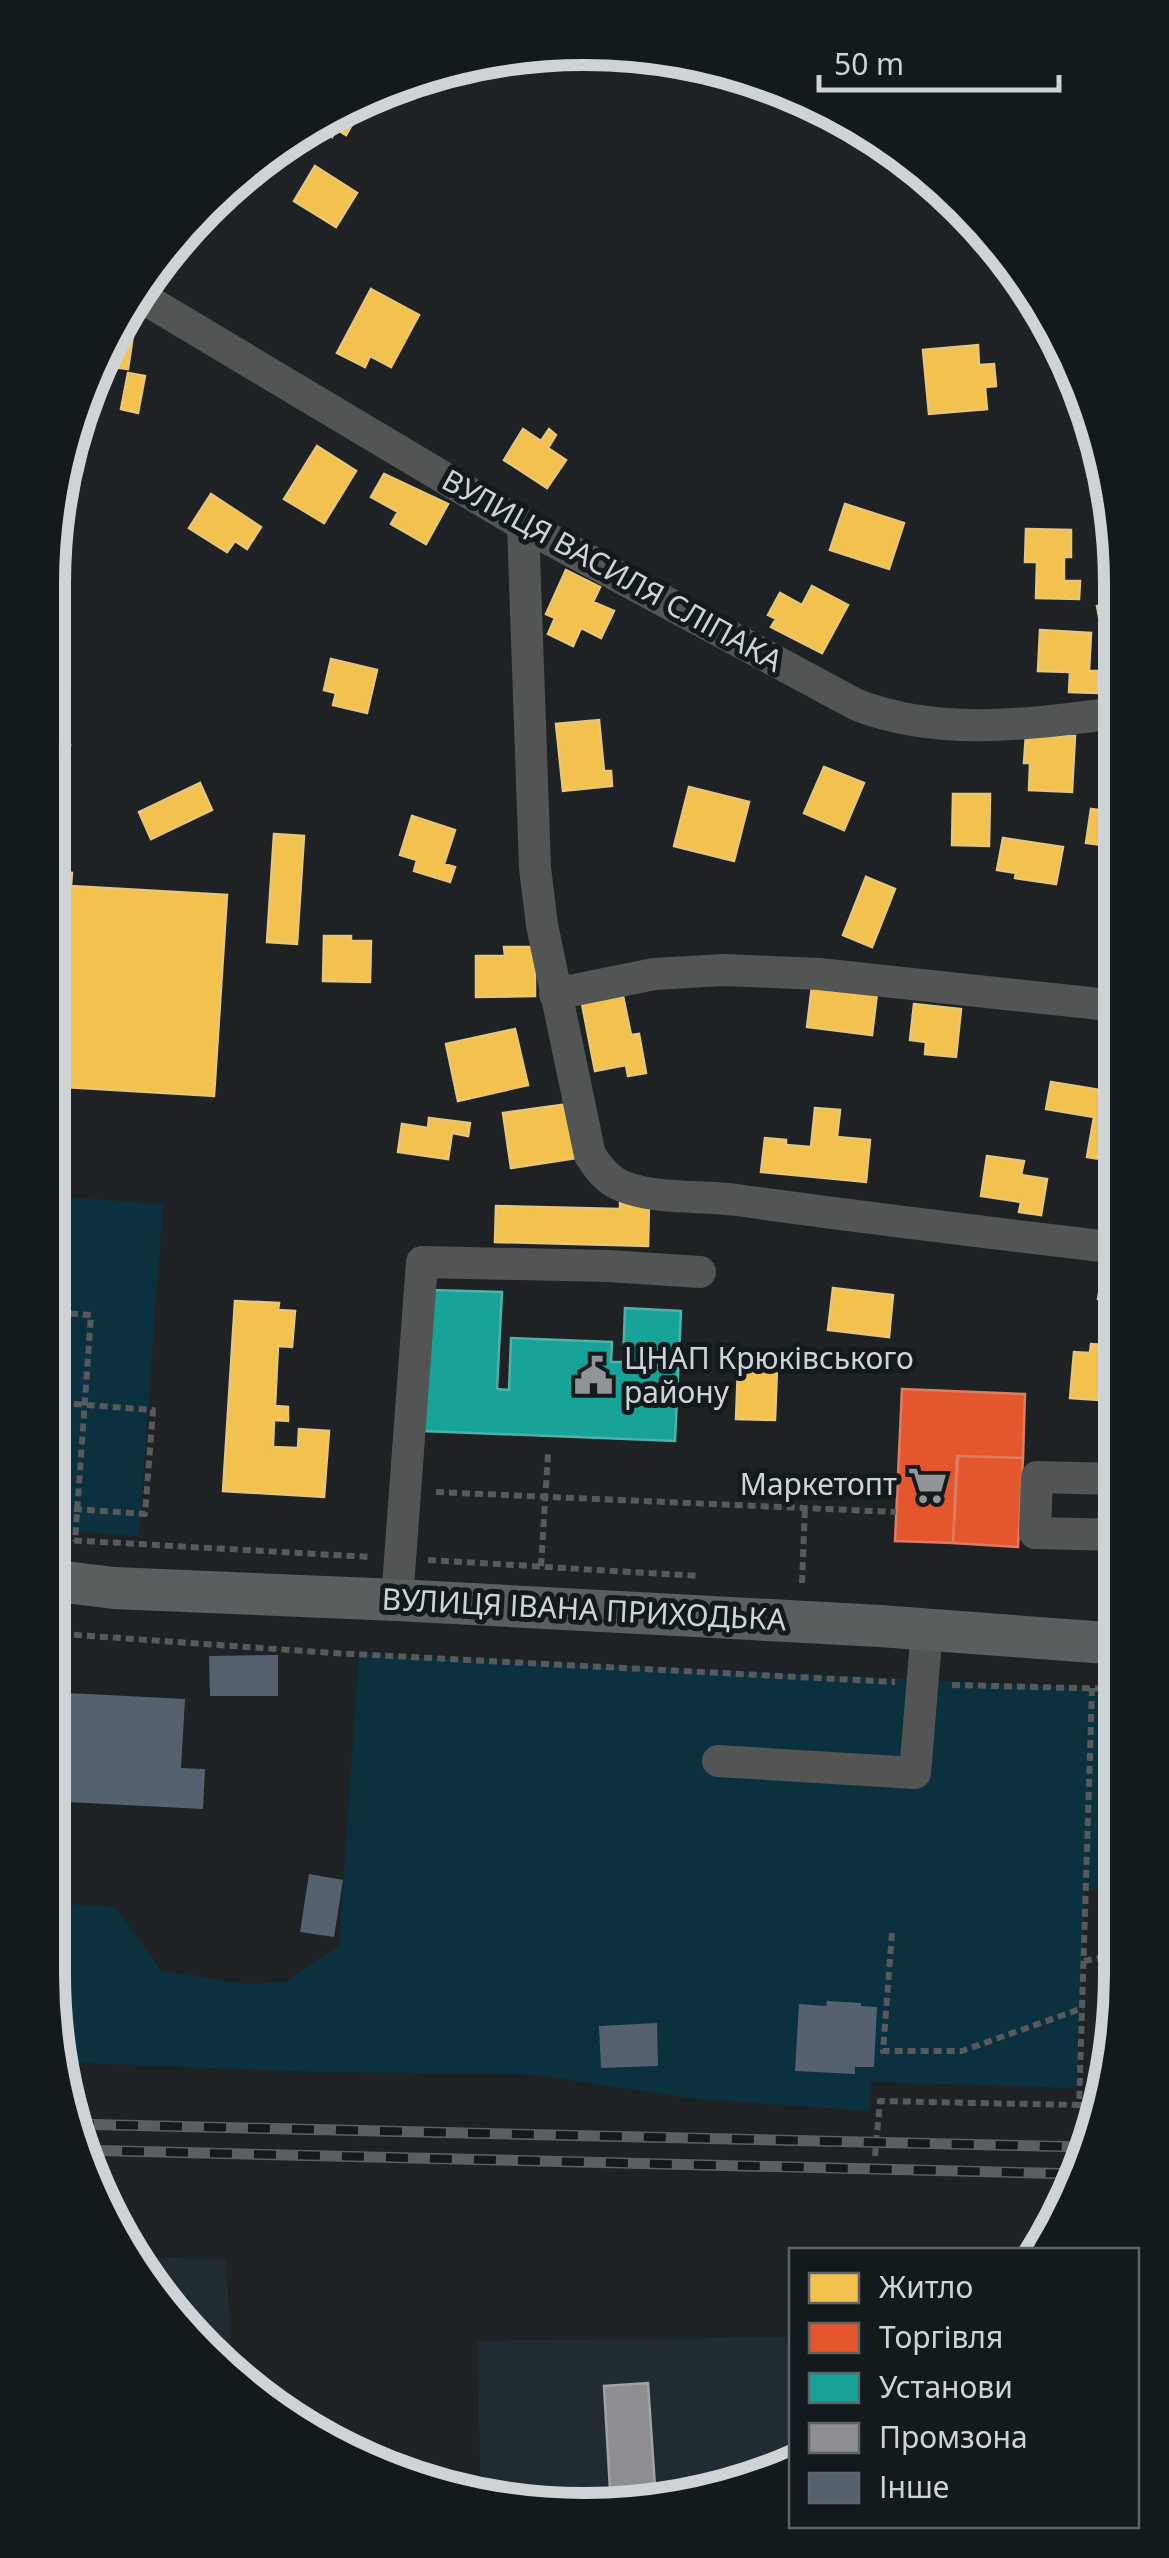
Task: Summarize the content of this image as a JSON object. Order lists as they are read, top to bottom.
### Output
{
  "streets": {
    "main road": ["ВУЛИЦЯ ІВАНА ПРИХОДЬКА"],
    "street": ["ВУЛИЦЯ ВАСИЛЯ СЛІПАКА"]
  },
  "places": {
    "public building": ["ЦНАП Крюківського району"],
    "supermarket": ["Маркетопт"]
  },
  "legend": [
    "Житло",
    "Торгівля",
    "Установи",
    "Промзона",
    "Інше"
  ],
  "scale_bar": "50 m"
}
